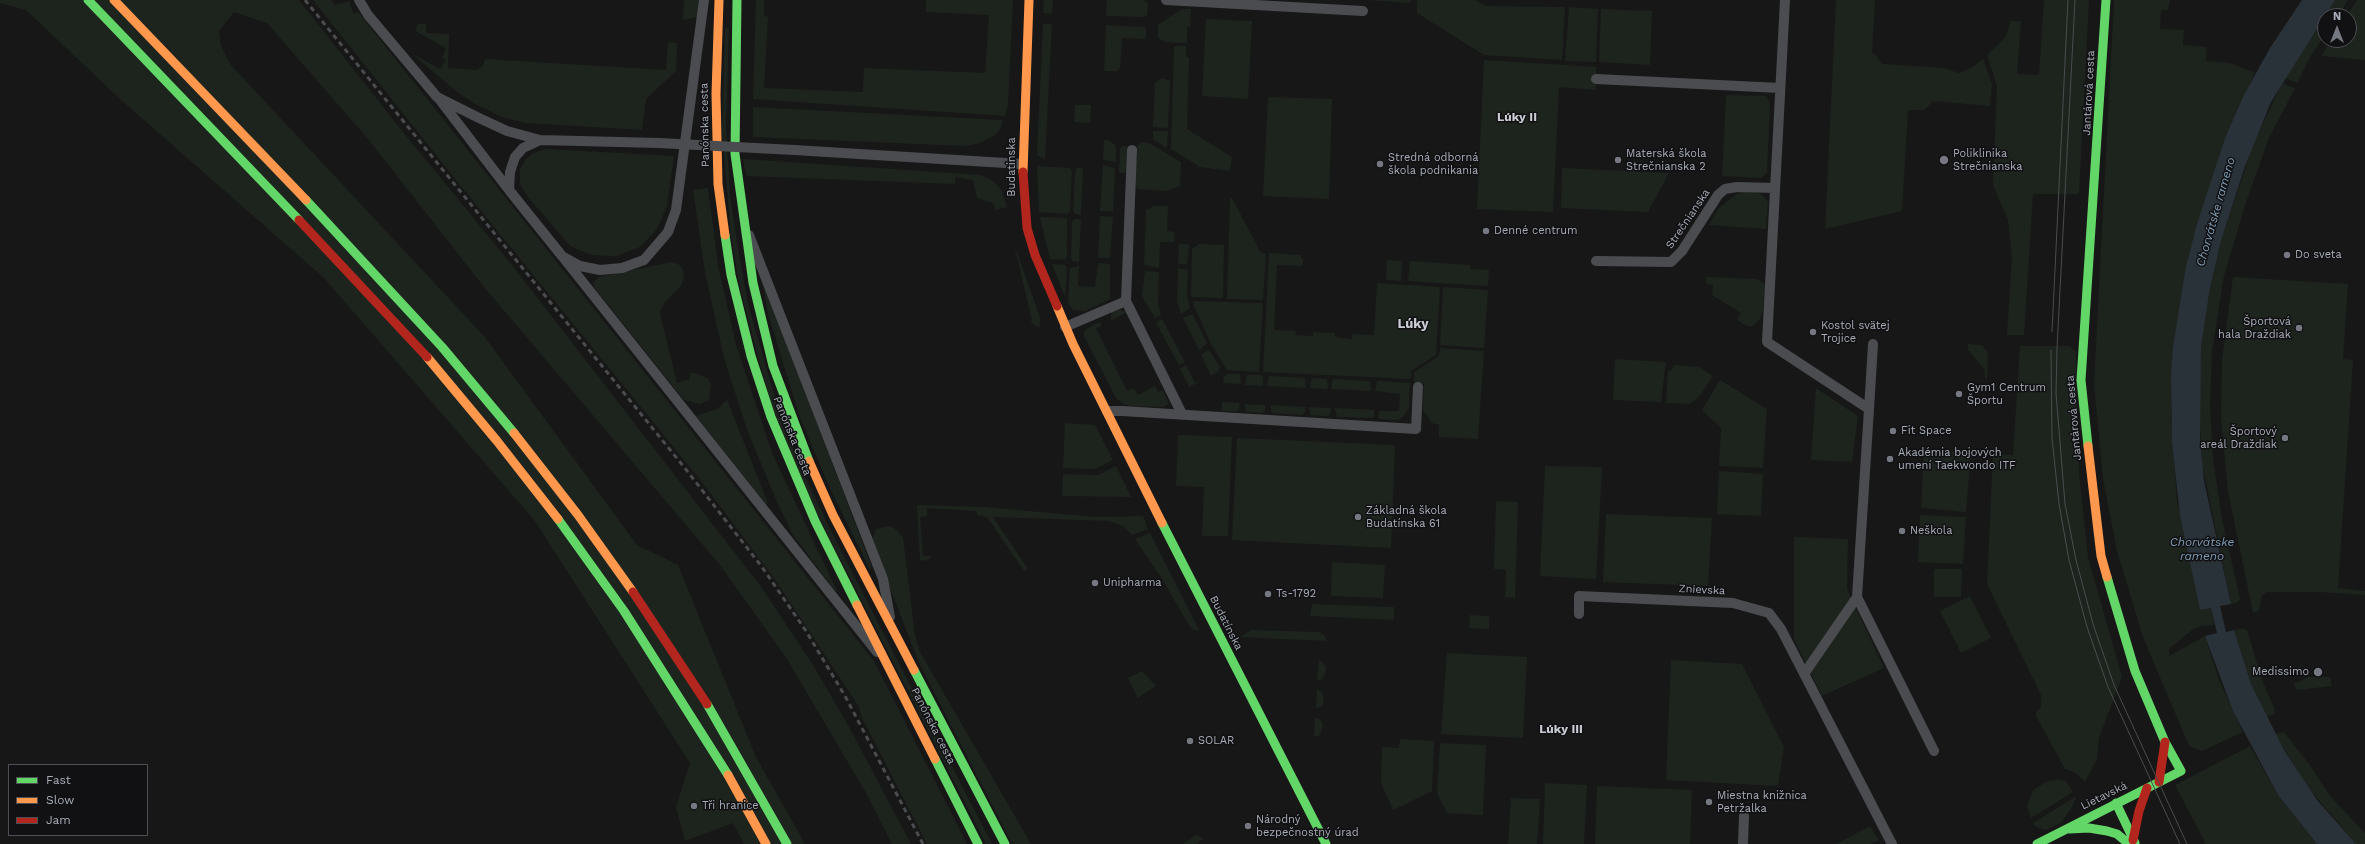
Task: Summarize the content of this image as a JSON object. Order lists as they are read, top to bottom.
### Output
{
  "streets": {
    "main road": [
      "Jantárová cesta",
      "Panónska cesta",
      "Budatínska",
      "Lietavská"
    ],
    "street": ["Strečnianska", "Znievska"]
  },
  "crossings": [
    ["Jantárová cesta", "Lietavská"]
  ],
  "districts": ["Lúky II", "Lúky", "Lúky III"],
  "water": ["Chorvátske rameno"],
  "places": [
    "Materská škola Strečnianska 2",
    "Poliklinika Strečnianska",
    "Stredná odborná škola podnikania",
    "Denné centrum",
    "Do sveta",
    "Športová hala Draždiak",
    "Kostol svätej Trojice",
    "Gym1 Centrum Športu",
    "Fit Space",
    "Športový areál Draždiak",
    "Akadémia bojových umení Taekwondo ITF",
    "Základná škola Budatínska 61",
    "Neškola",
    "Unipharma",
    "Ts-1792",
    "Medissimo",
    "SOLAR",
    "Miestna knižnica Petržalka",
    "Tři hranice",
    "Národný bezpečnostný úrad"
  ],
  "legend": ["Fast", "Slow", "Jam"],
  "north": "top"
}
